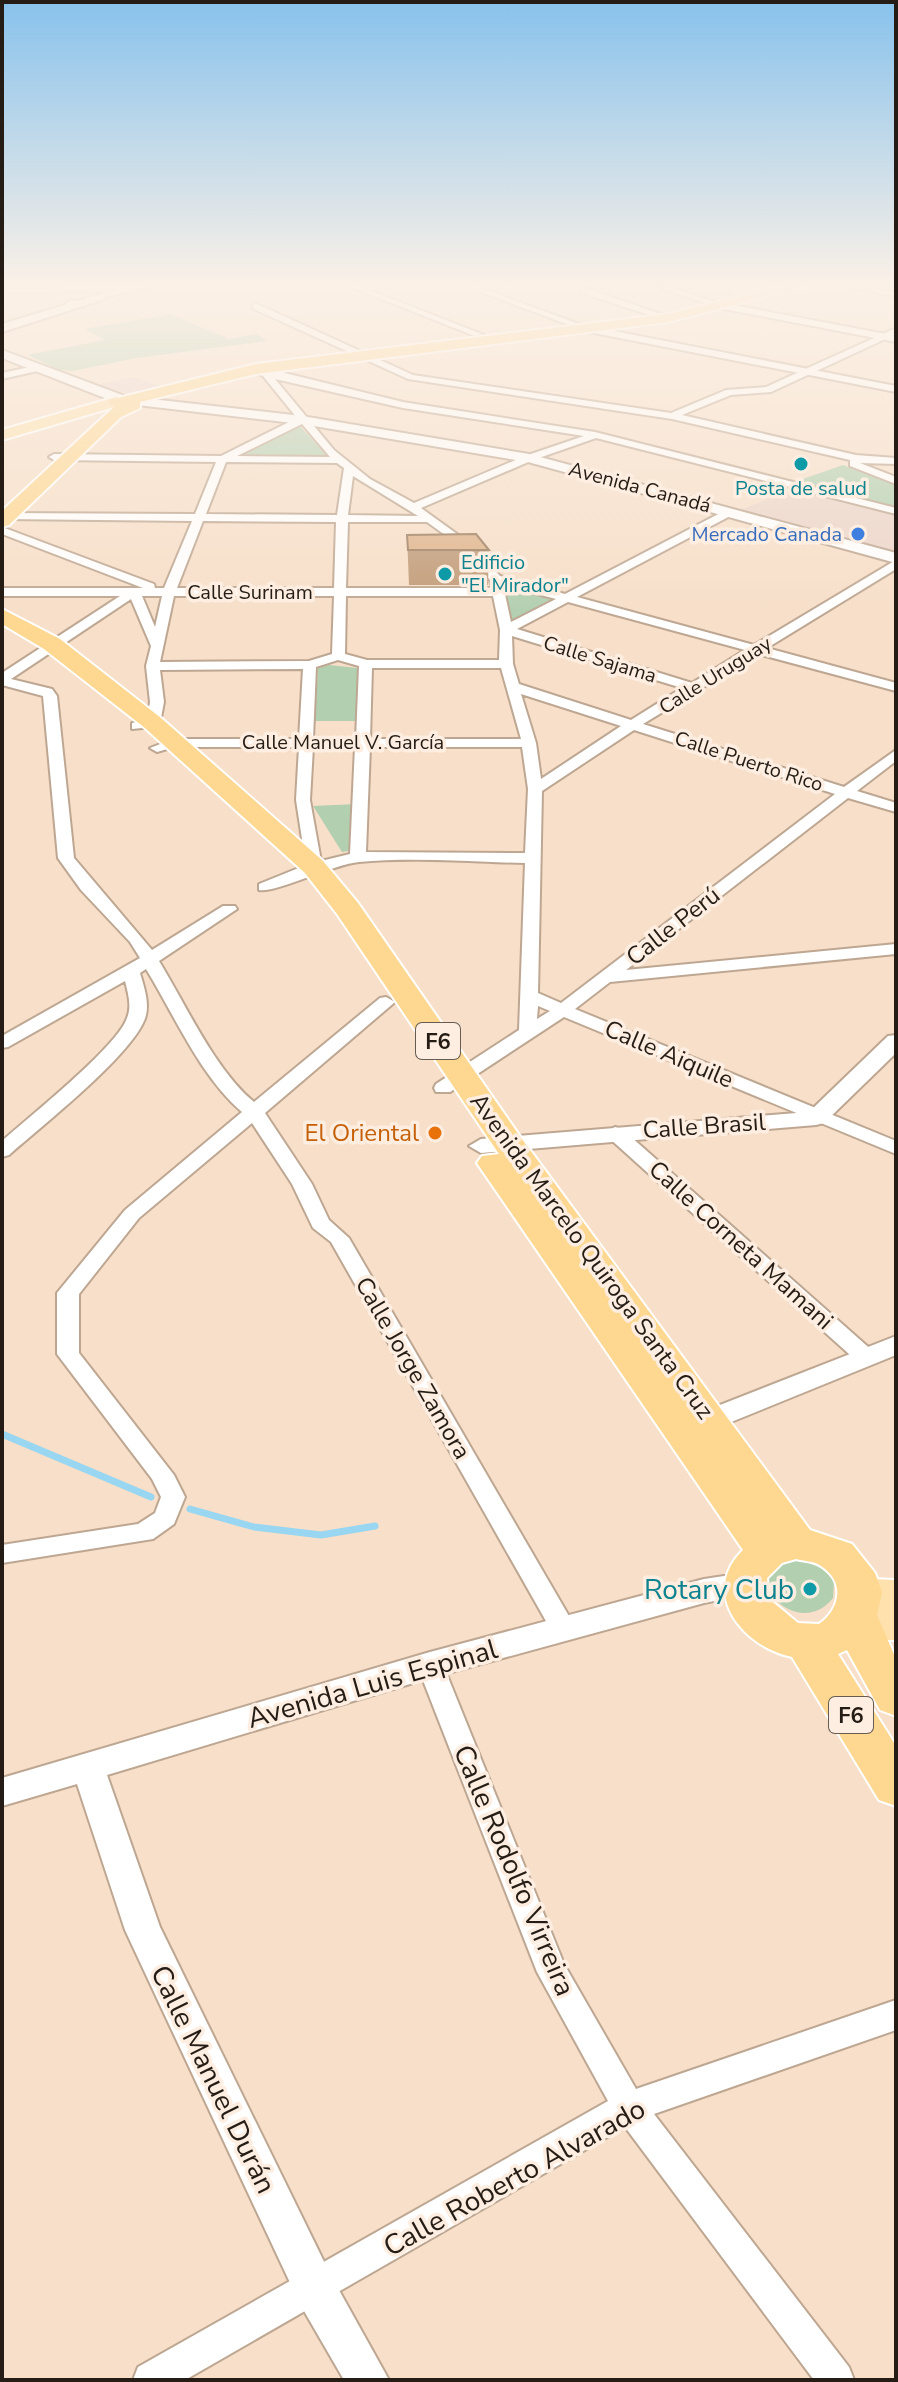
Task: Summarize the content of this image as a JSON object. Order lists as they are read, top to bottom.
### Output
{
  "streets": {
    "highway": ["F6", "Avenida Marcelo Quiroga Santa Cruz"],
    "main road": ["Avenida Canadá"],
    "street": [
      "Calle Surinam",
      "Calle Sajama",
      "Calle Uruguay",
      "Calle Manuel V. García",
      "Calle Puerto Rico",
      "Calle Perú",
      "Calle Aiquile",
      "Calle Brasil",
      "Calle Corneta Mamani",
      "Calle Jorge Zamora",
      "Avenida Luis Espinal",
      "Calle Rodolfo Virreira",
      "Calle Manuel Durán",
      "Calle Roberto Alvarado"
    ]
  },
  "crossings": [
    ["Avenida Canadá", "Calle Uruguay"],
    ["Calle Surinam", "Calle Uruguay"],
    ["Calle Sajama", "Calle Uruguay"],
    ["Calle Uruguay", "Calle Puerto Rico"],
    ["Calle Manuel V. García", "Avenida Marcelo Quiroga Santa Cruz"],
    ["Calle Puerto Rico", "Calle Perú"],
    ["Calle Perú", "Calle Aiquile"],
    ["Calle Perú", "Avenida Marcelo Quiroga Santa Cruz"],
    ["F6", "Avenida Marcelo Quiroga Santa Cruz"],
    ["F6", "Avenida Luis Espinal"],
    ["Calle Aiquile", "Calle Brasil"],
    ["Calle Brasil", "Calle Corneta Mamani"],
    ["Calle Brasil", "Avenida Marcelo Quiroga Santa Cruz"],
    ["Avenida Marcelo Quiroga Santa Cruz", "Calle Jorge Zamora"],
    ["Avenida Marcelo Quiroga Santa Cruz", "Avenida Luis Espinal"],
    ["Calle Jorge Zamora", "Avenida Luis Espinal"],
    ["Avenida Luis Espinal", "Calle Rodolfo Virreira"],
    ["Avenida Luis Espinal", "Calle Manuel Durán"],
    ["Calle Rodolfo Virreira", "Calle Roberto Alvarado"],
    ["Calle Manuel Durán", "Calle Roberto Alvarado"]
  ],
  "places": [
    "Posta de salud",
    "Mercado Canada",
    "Edificio \"El Mirador\"",
    "El Oriental",
    "Rotary Club"
  ]
}
